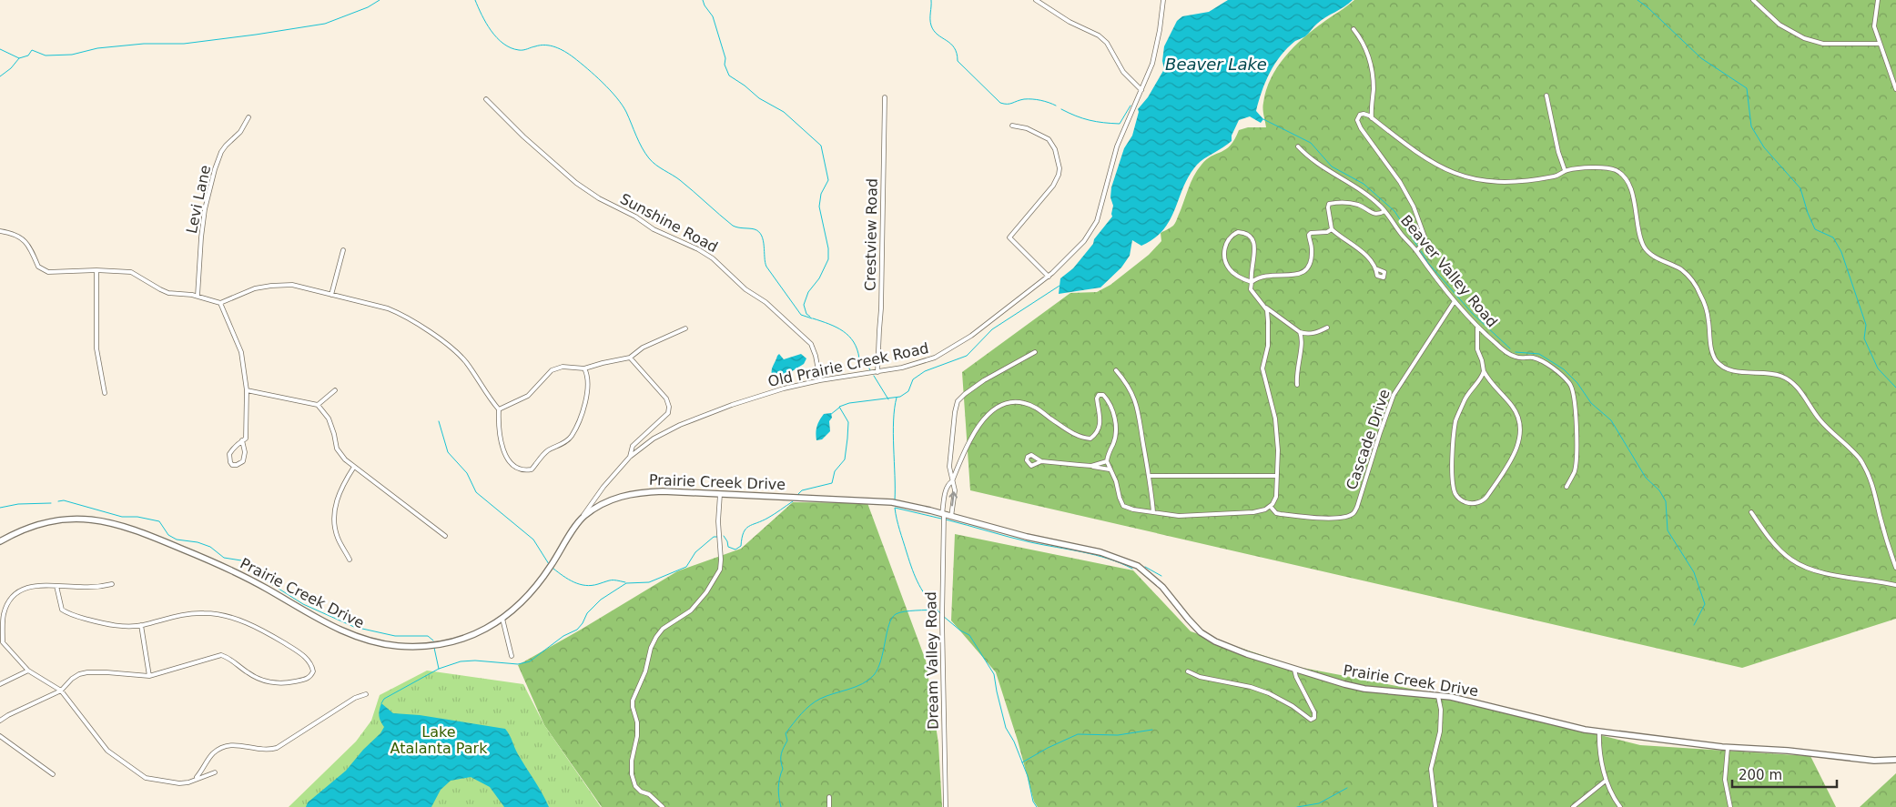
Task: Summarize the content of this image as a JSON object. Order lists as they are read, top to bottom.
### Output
{
  "streets": {
    "main road": ["Prairie Creek Drive"],
    "street": [
      "Levi Lane",
      "Sunshine Road",
      "Crestview Road",
      "Beaver Valley Road",
      "Old Prairie Creek Road",
      "Cascade Drive",
      "Dream Valley Road"
    ]
  },
  "crossings": [
    ["Sunshine Road", "Old Prairie Creek Road"],
    ["Crestview Road", "Old Prairie Creek Road"],
    ["Beaver Valley Road", "Cascade Drive"],
    ["Old Prairie Creek Road", "Prairie Creek Drive"],
    ["Prairie Creek Drive", "Dream Valley Road"]
  ],
  "water": ["Beaver Lake"],
  "parks": ["Lake Atalanta Park"],
  "scale_bar": "200 m"
}
